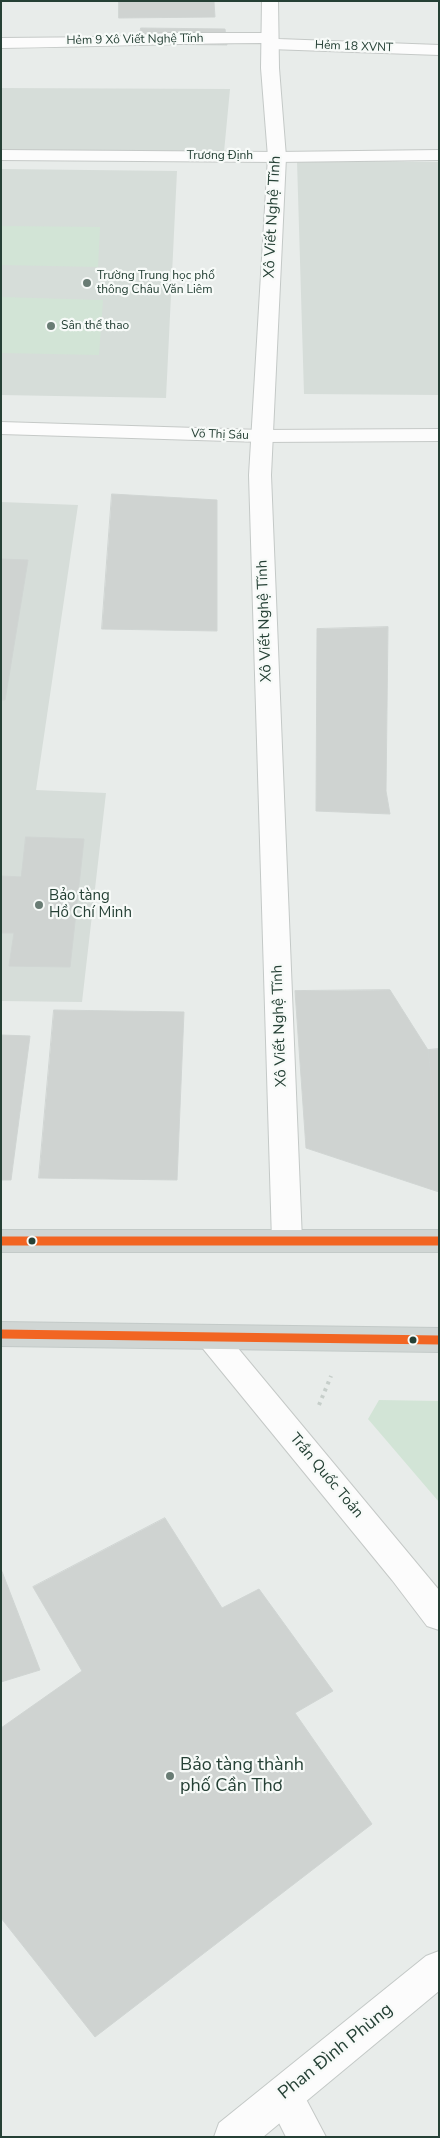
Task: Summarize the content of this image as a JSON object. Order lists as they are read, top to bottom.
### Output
{
  "streets": {
    "street": [
      "Hẻm 9 Xô Viết Nghệ Tĩnh",
      "Hẻm 18 XVNT",
      "Trương Định",
      "Xô Viết Nghệ Tĩnh",
      "Võ Thị Sáu",
      "Trần Quốc Toản",
      "Phan Đình Phùng"
    ]
  },
  "crossings": [
    ["Hẻm 9 Xô Viết Nghệ Tĩnh", "Hẻm 18 XVNT"],
    ["Hẻm 9 Xô Viết Nghệ Tĩnh", "Xô Viết Nghệ Tĩnh"],
    ["Hẻm 18 XVNT", "Xô Viết Nghệ Tĩnh"],
    ["Trương Định", "Xô Viết Nghệ Tĩnh"],
    ["Xô Viết Nghệ Tĩnh", "Võ Thị Sáu"]
  ],
  "places": [
    "Trường Trung học phổ thông Châu Văn Liêm",
    "Sân thể thao",
    "Bảo tàng Hồ Chí Minh",
    "Bảo tàng thành phố Cần Thơ"
  ]
}
